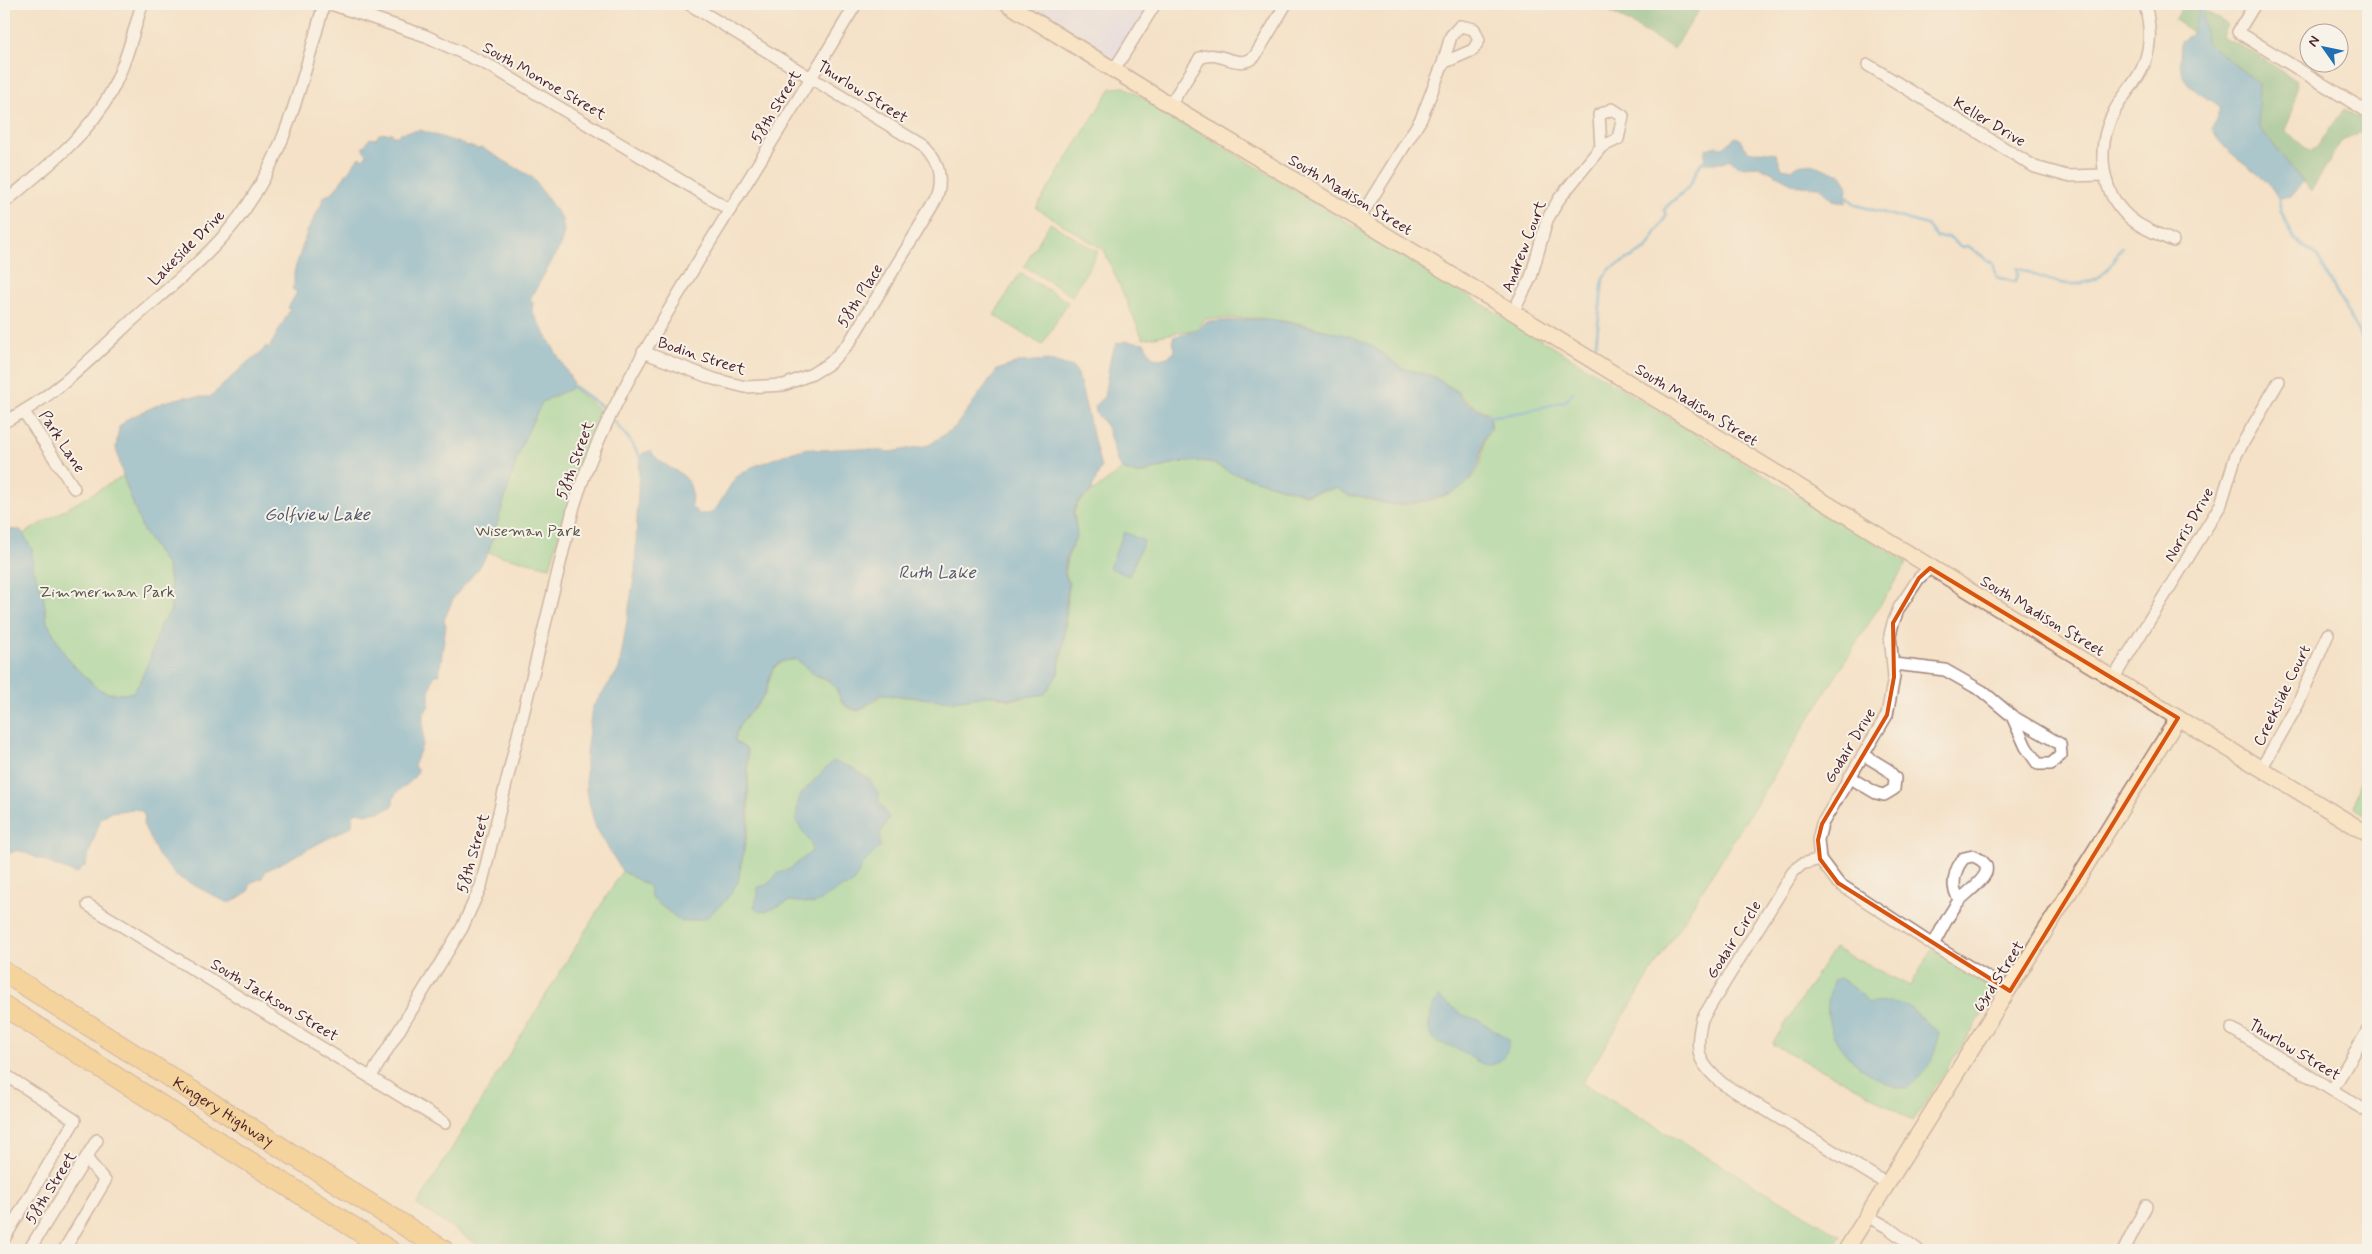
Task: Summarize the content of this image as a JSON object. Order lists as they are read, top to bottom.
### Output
{
  "streets": {
    "highway": ["Kingery Highway"],
    "street": [
      "South Monroe Street",
      "Thurlow Street",
      "58th Street",
      "Keller Drive",
      "South Madison Street",
      "Andrew Court",
      "Lakeside Drive",
      "58th Place",
      "Bodin Street",
      "Park Lane",
      "Norris Drive",
      "Creekside Court",
      "Godair Drive",
      "Godair Circle",
      "63rd Street",
      "South Jackson Street"
    ]
  },
  "crossings": [
    ["South Monroe Street", "58th Street"],
    ["Thurlow Street", "58th Street"],
    ["Thurlow Street", "58th Place"],
    ["58th Street", "Bodin Street"],
    ["58th Street", "South Jackson Street"],
    ["South Madison Street", "Andrew Court"],
    ["South Madison Street", "Norris Drive"],
    ["South Madison Street", "Creekside Court"],
    ["South Madison Street", "Godair Drive"],
    ["South Madison Street", "63rd Street"],
    ["Lakeside Drive", "Park Lane"],
    ["58th Place", "Bodin Street"],
    ["Godair Drive", "Godair Circle"],
    ["Godair Circle", "63rd Street"]
  ],
  "water": ["Golfview Lake", "Ruth Lake"],
  "parks": ["Wiseman Park", "Zimmerman Park"],
  "north": "top left"
}
